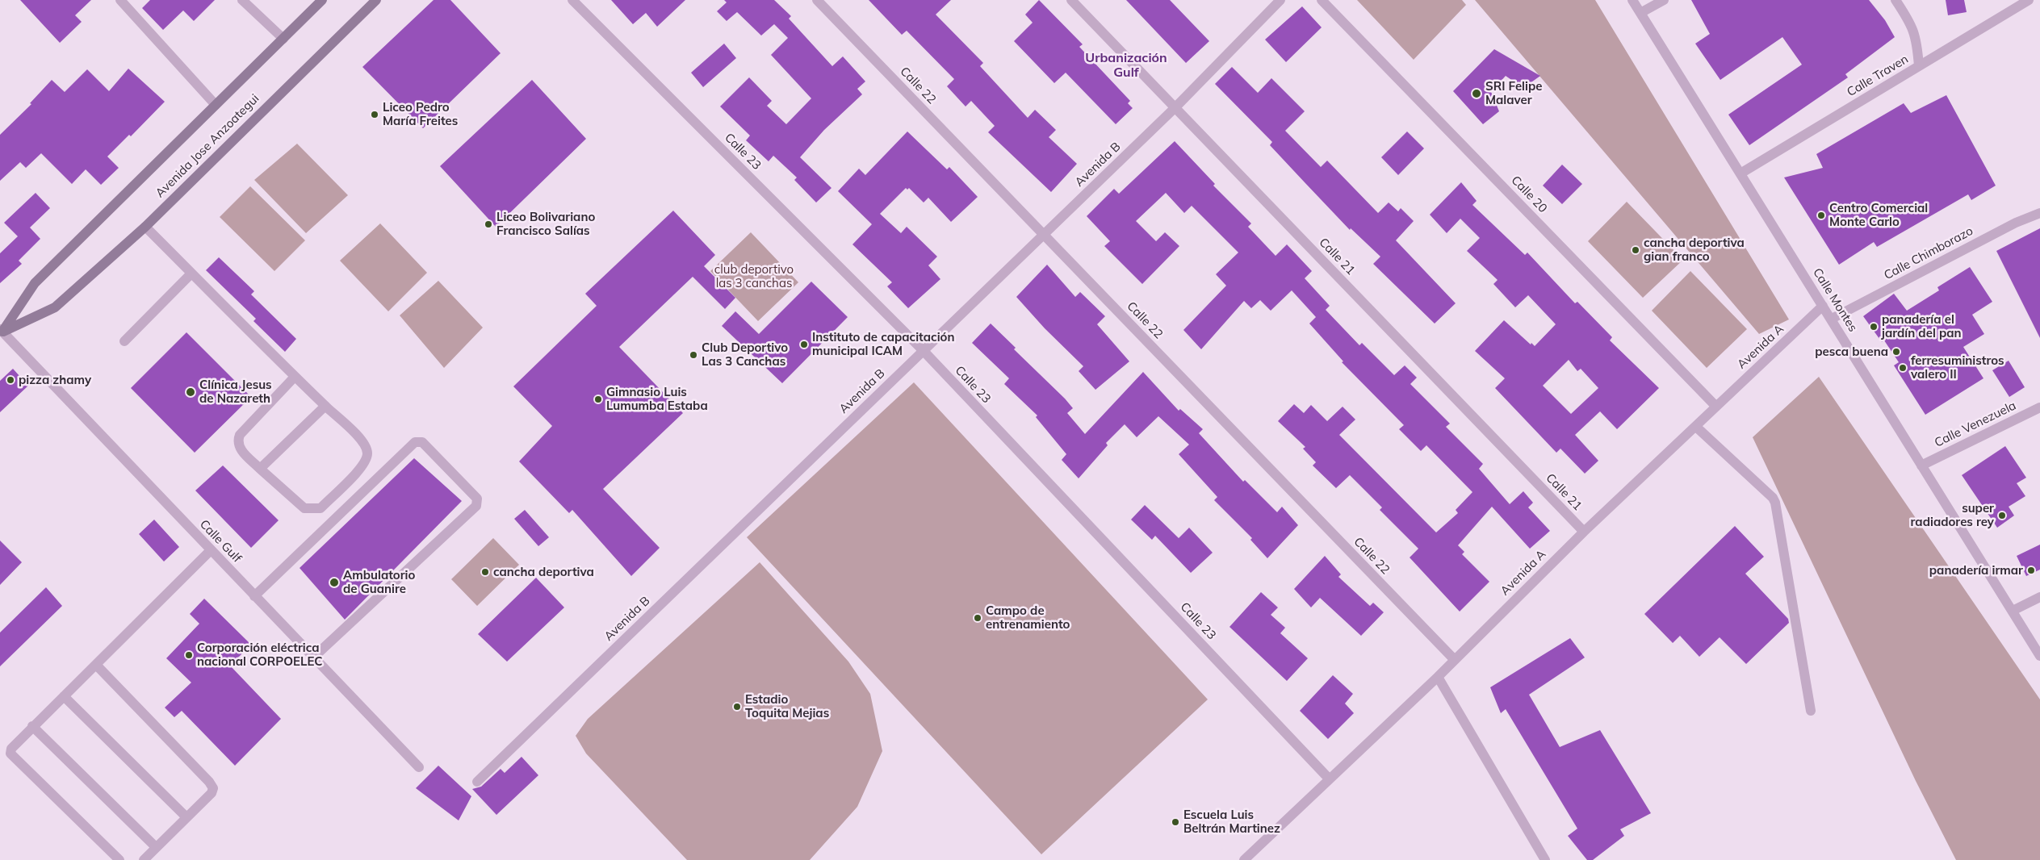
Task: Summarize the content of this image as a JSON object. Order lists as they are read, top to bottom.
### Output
{
  "streets": {
    "street": [
      "Calle Traven",
      "Calle 22",
      "Avenida Jose Anzoategui",
      "Calle 23",
      "Avenida B",
      "Calle 20",
      "Calle Chimborazo",
      "Calle 21",
      "Calle Montes",
      "Avenida A",
      "Calle Venezuela",
      "Calle Gulf"
    ]
  },
  "crossings": [
    ["Calle Traven", "Calle Montes"],
    ["Calle 22", "Avenida B"],
    ["Calle 22", "Avenida A"],
    ["Avenida Jose Anzoategui", "Calle Gulf"],
    ["Calle 23", "Avenida B"],
    ["Calle 23", "Avenida A"],
    ["Avenida B", "Calle 21"],
    ["Calle 20", "Avenida A"],
    ["Calle Chimborazo", "Calle Montes"],
    ["Calle 21", "Avenida A"],
    ["Calle Montes", "Avenida A"],
    ["Calle Montes", "Calle Venezuela"]
  ],
  "districts": ["Urbanización Gulf"],
  "parks": ["club deportivo las 3 canchas"],
  "places": [
    "SRI Felipe Malaver",
    "Liceo Pedro María Freites",
    "Centro Comercial Monte Carlo",
    "Liceo Bolivariano Francisco Salías",
    "cancha deportiva gian franco",
    "panadería el jardín del pan",
    "Instituto de capacitación municipal ICAM",
    "pesca buena",
    "Club Deportivo Las 3 Canchas",
    "ferresuministros valero II",
    "pizza zhamy",
    "Clínica Jesus de Nazareth",
    "Gimnasio Luis Lumumba Estaba",
    "super radiadores rey",
    "panadería irmar",
    "cancha deportiva",
    "Ambulatorio de Guanire",
    "Campo de entrenamiento",
    "Corporación eléctrica nacional CORPOELEC",
    "Estadio Toquita Mejias",
    "Escuela Luis Beltrán Martinez"
  ]
}
